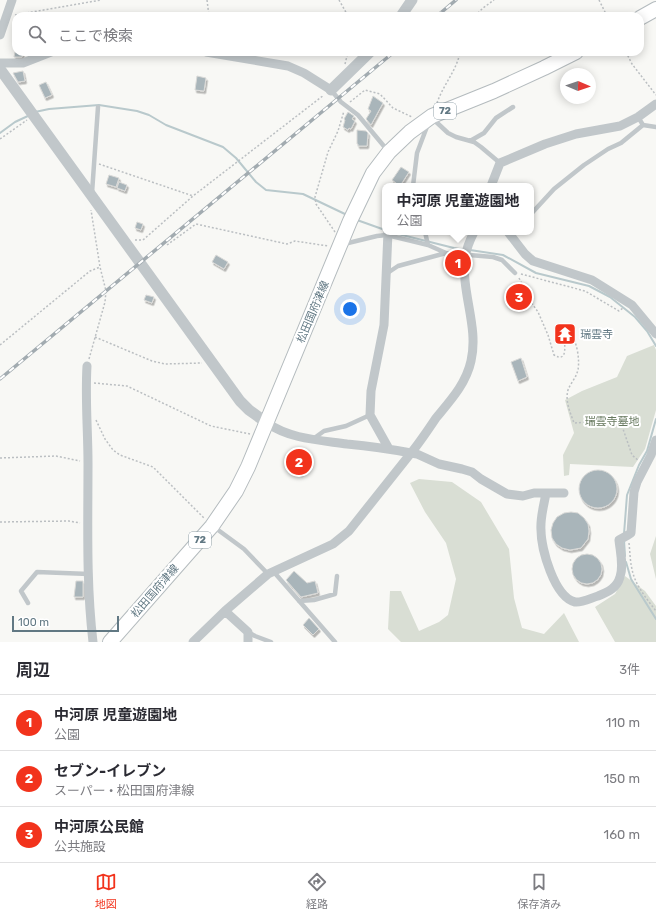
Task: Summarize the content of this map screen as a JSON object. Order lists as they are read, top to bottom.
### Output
{
  "streets": {
    "main road": ["72", "松田国府津線"]
  },
  "parks": ["瑞雲寺墓地"],
  "places": {
    "temple": ["瑞雲寺"]
  },
  "scale_bar": "100 m",
  "north": "right",
  "page": {
    "search": "ここで検索",
    "popup": ["中河原 児童遊園地", "公園"],
    "pins": ["1", "3", "2"],
    "scale": "100 m",
    "heading": ["周辺", "3件"],
    "list": [
      {
        "mark": "1",
        "name": "中河原 児童遊園地",
        "note": "公園",
        "value": "110 m"
      },
      {
        "mark": "2",
        "name": "セブン-イレブン",
        "note": "スーパー · 松田国府津線",
        "value": "150 m"
      },
      {
        "mark": "3",
        "name": "中河原公民館",
        "note": "公共施設",
        "value": "160 m"
      }
    ],
    "nav": ["地図", "経路", "保存済み"]
  }
}
